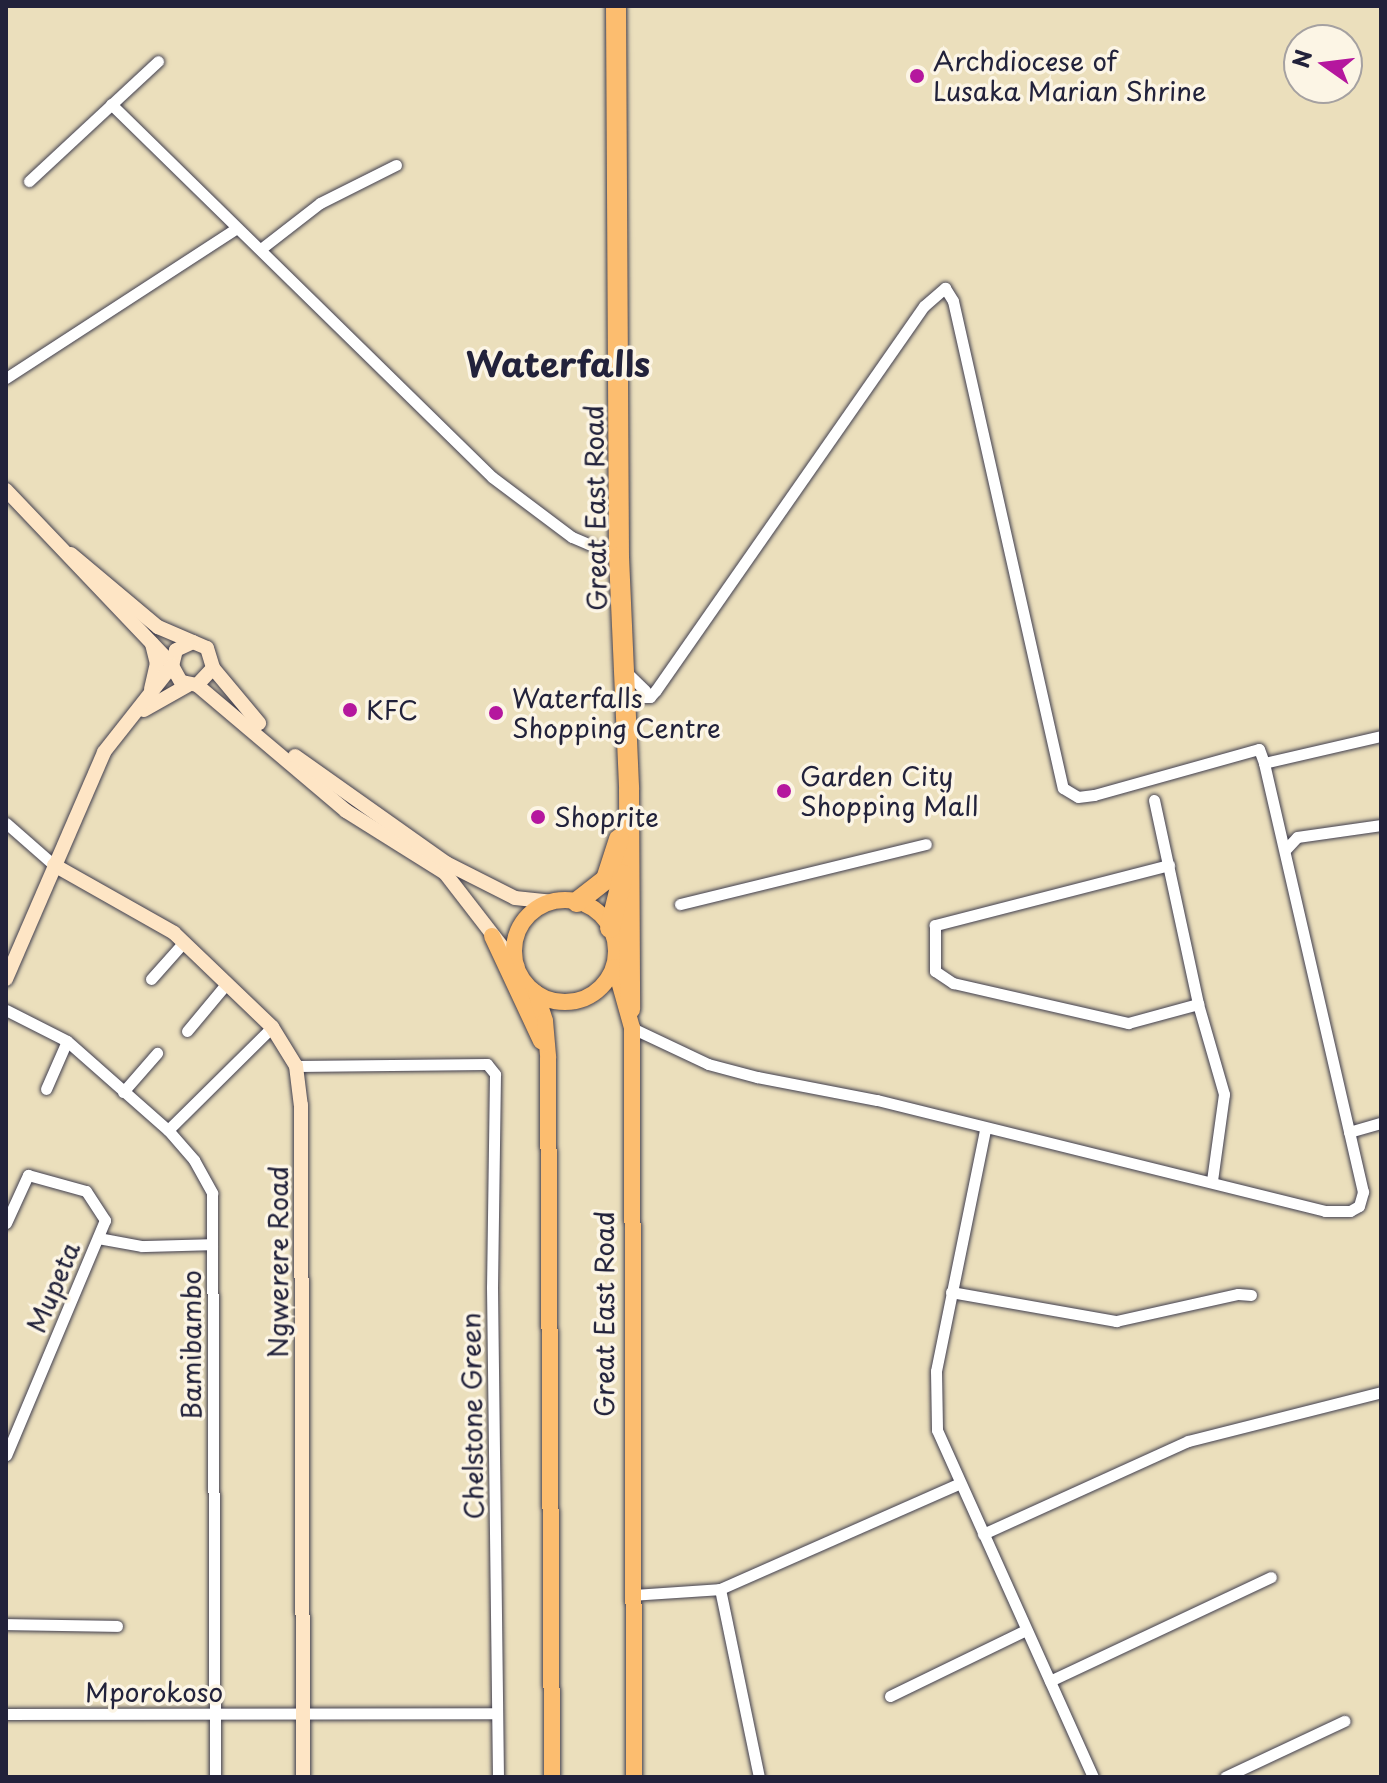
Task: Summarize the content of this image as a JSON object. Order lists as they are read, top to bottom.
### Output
{
  "streets": {
    "highway": ["Great East Road"],
    "street": [
      "Ngwerere Road",
      "Mupeta",
      "Bamibambo",
      "Chelstone Green",
      "Mporokoso"
    ]
  },
  "crossings": [
    ["Ngwerere Road", "Chelstone Green"],
    ["Ngwerere Road", "Mporokoso"],
    ["Bamibambo", "Mporokoso"],
    ["Chelstone Green", "Mporokoso"]
  ],
  "districts": ["Waterfalls"],
  "places": [
    "Archdiocese of Lusaka Marian Shrine",
    "KFC",
    "Waterfalls Shopping Centre",
    "Garden City Shopping Mall",
    "Shoprite"
  ],
  "north": "left"
}
